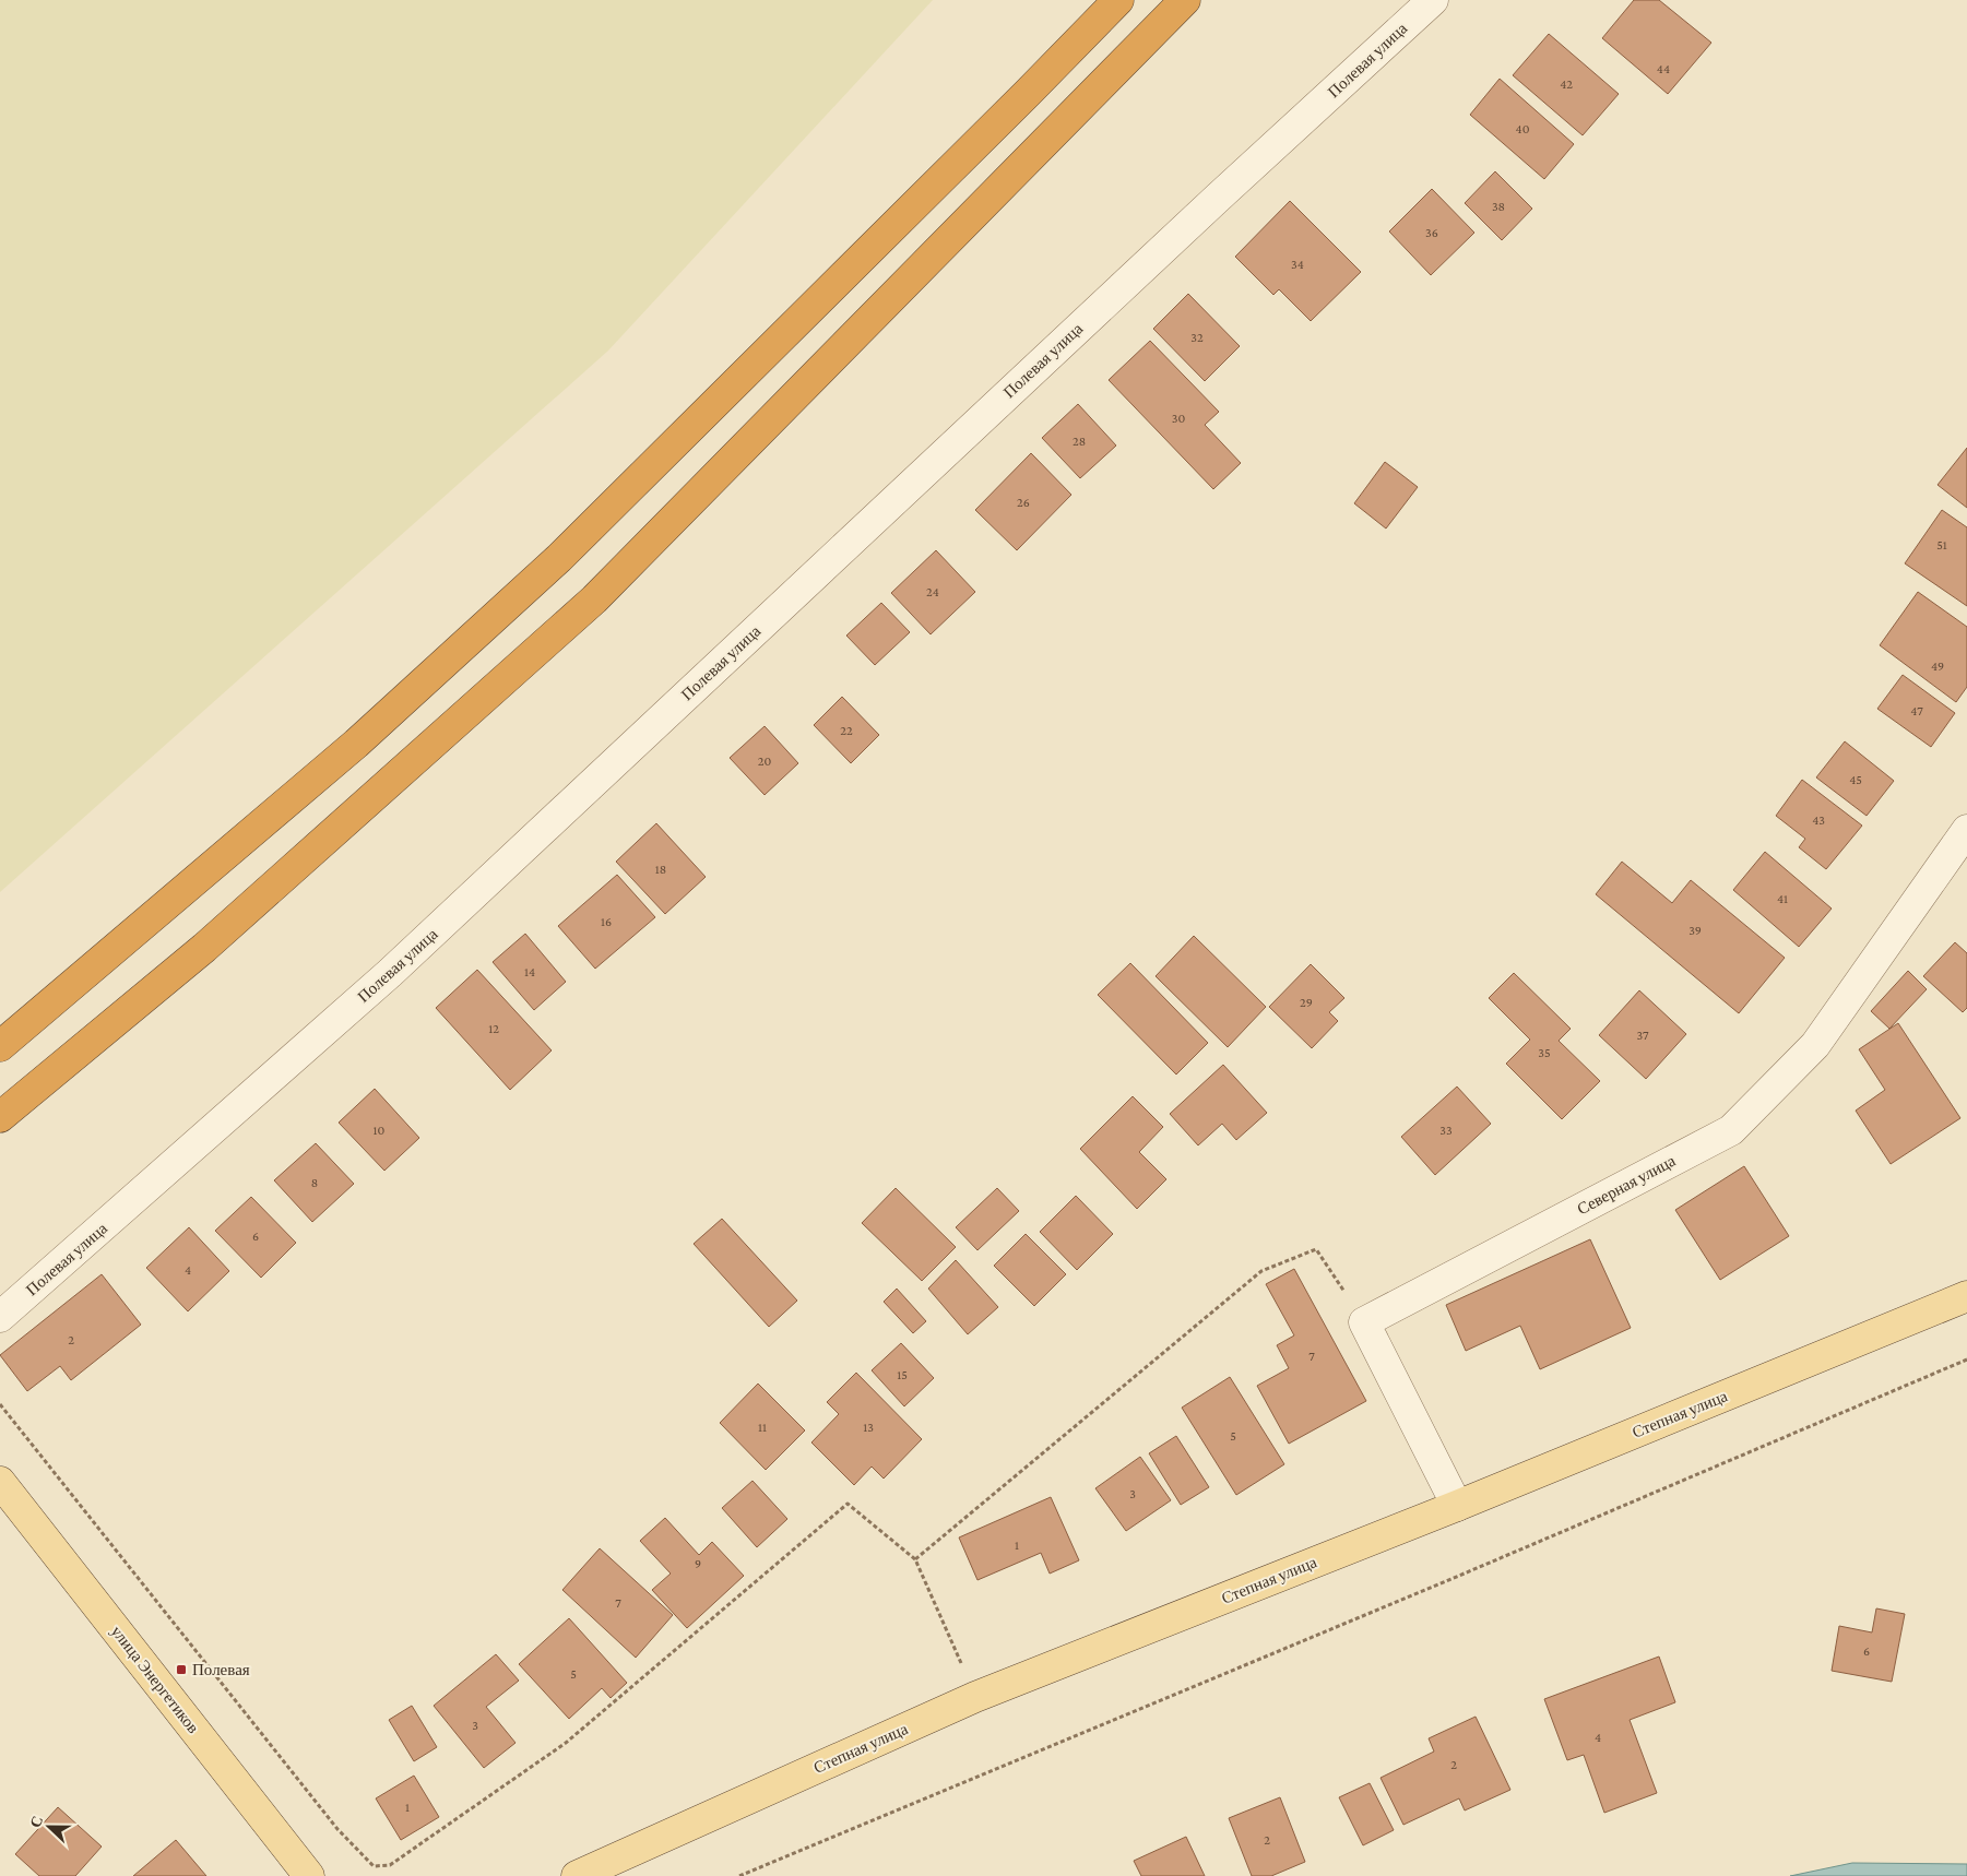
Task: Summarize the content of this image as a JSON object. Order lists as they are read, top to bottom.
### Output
{
  "streets": {
    "main road": ["Степная улица", "улица Энергетиков"],
    "street": ["Полевая улица", "Северная улица"]
  },
  "places": {
    "transit": ["Полевая"]
  },
  "house_numbers": [
    "44",
    "42",
    "40",
    "38",
    "36",
    "34",
    "32",
    "30",
    "28",
    "26",
    "51",
    "24",
    "49",
    "47",
    "22",
    "20",
    "45",
    "43",
    "18",
    "41",
    "16",
    "39",
    "14",
    "29",
    "12",
    "37",
    "35",
    "10",
    "33",
    "8",
    "6",
    "4",
    "2",
    "7",
    "15",
    "11",
    "13",
    "5",
    "3",
    "1",
    "9",
    "7",
    "6",
    "5",
    "3",
    "4",
    "2",
    "1",
    "2"
  ],
  "north": "left"
}
